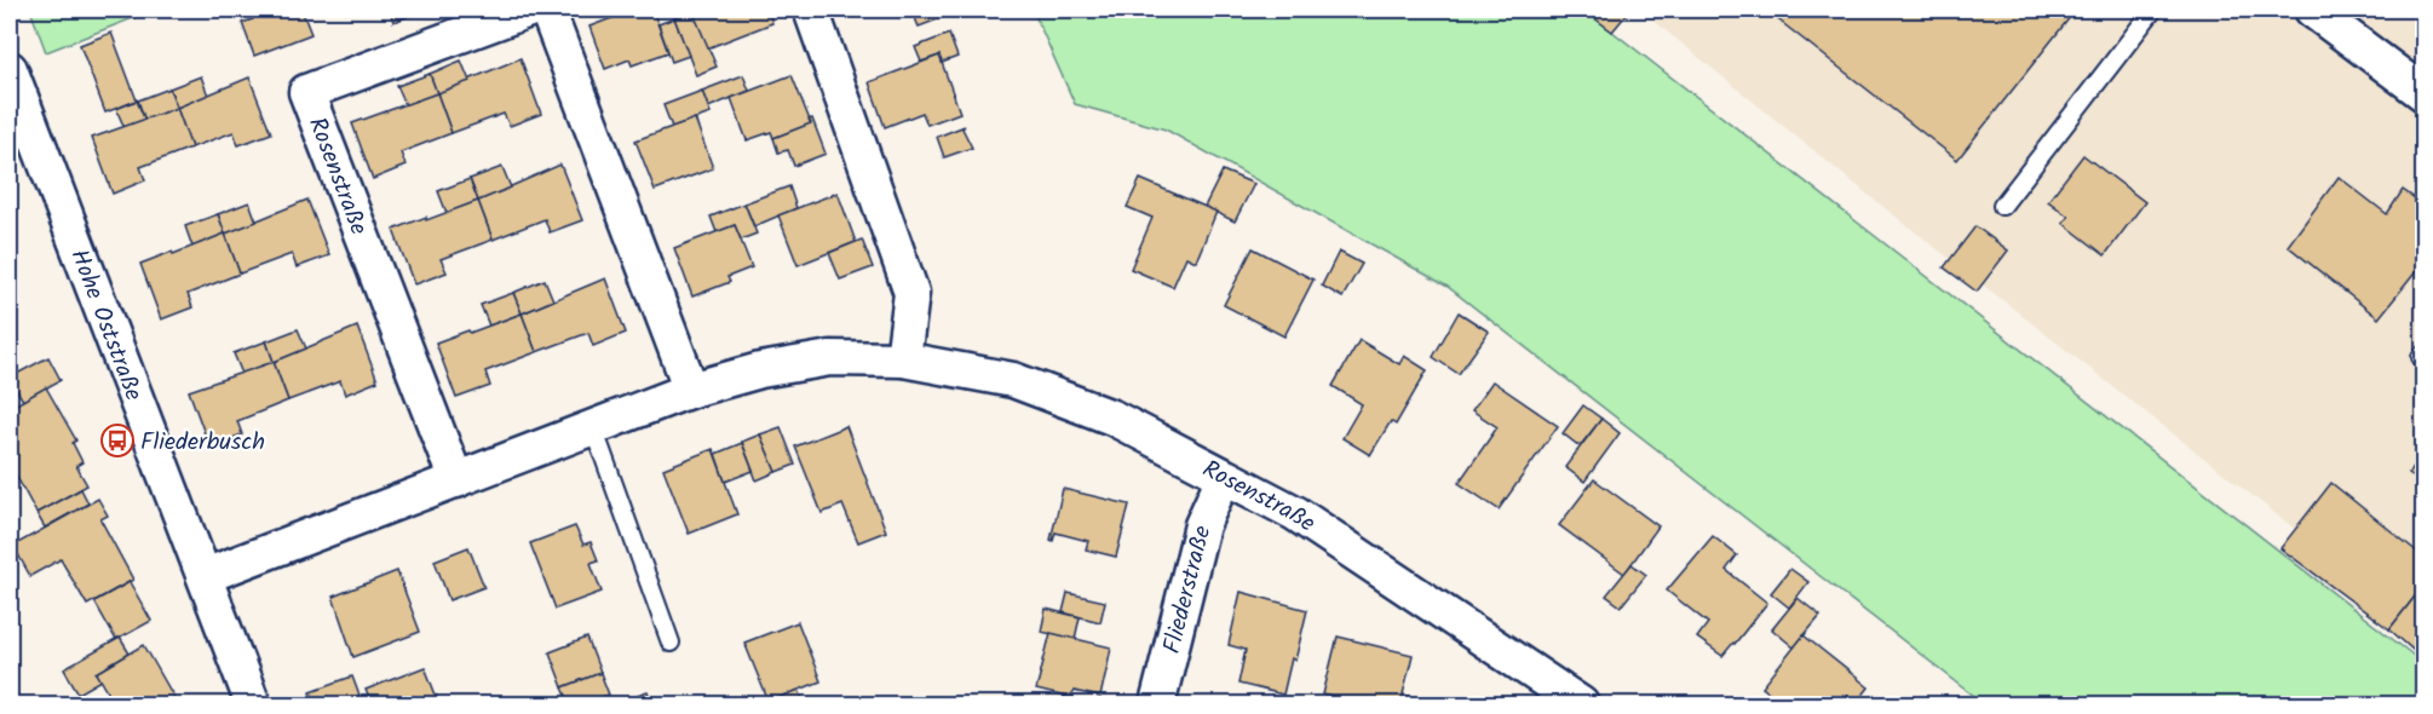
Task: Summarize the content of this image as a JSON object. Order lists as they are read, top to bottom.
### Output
{
  "streets": {
    "street": ["Rosenstraße", "Hohe Oststraße", "Fliederstraße"]
  },
  "crossings": [
    ["Rosenstraße", "Hohe Oststraße"],
    ["Rosenstraße", "Fliederstraße"]
  ],
  "places": {
    "bus stop": ["Fliederbusch"]
  }
}
